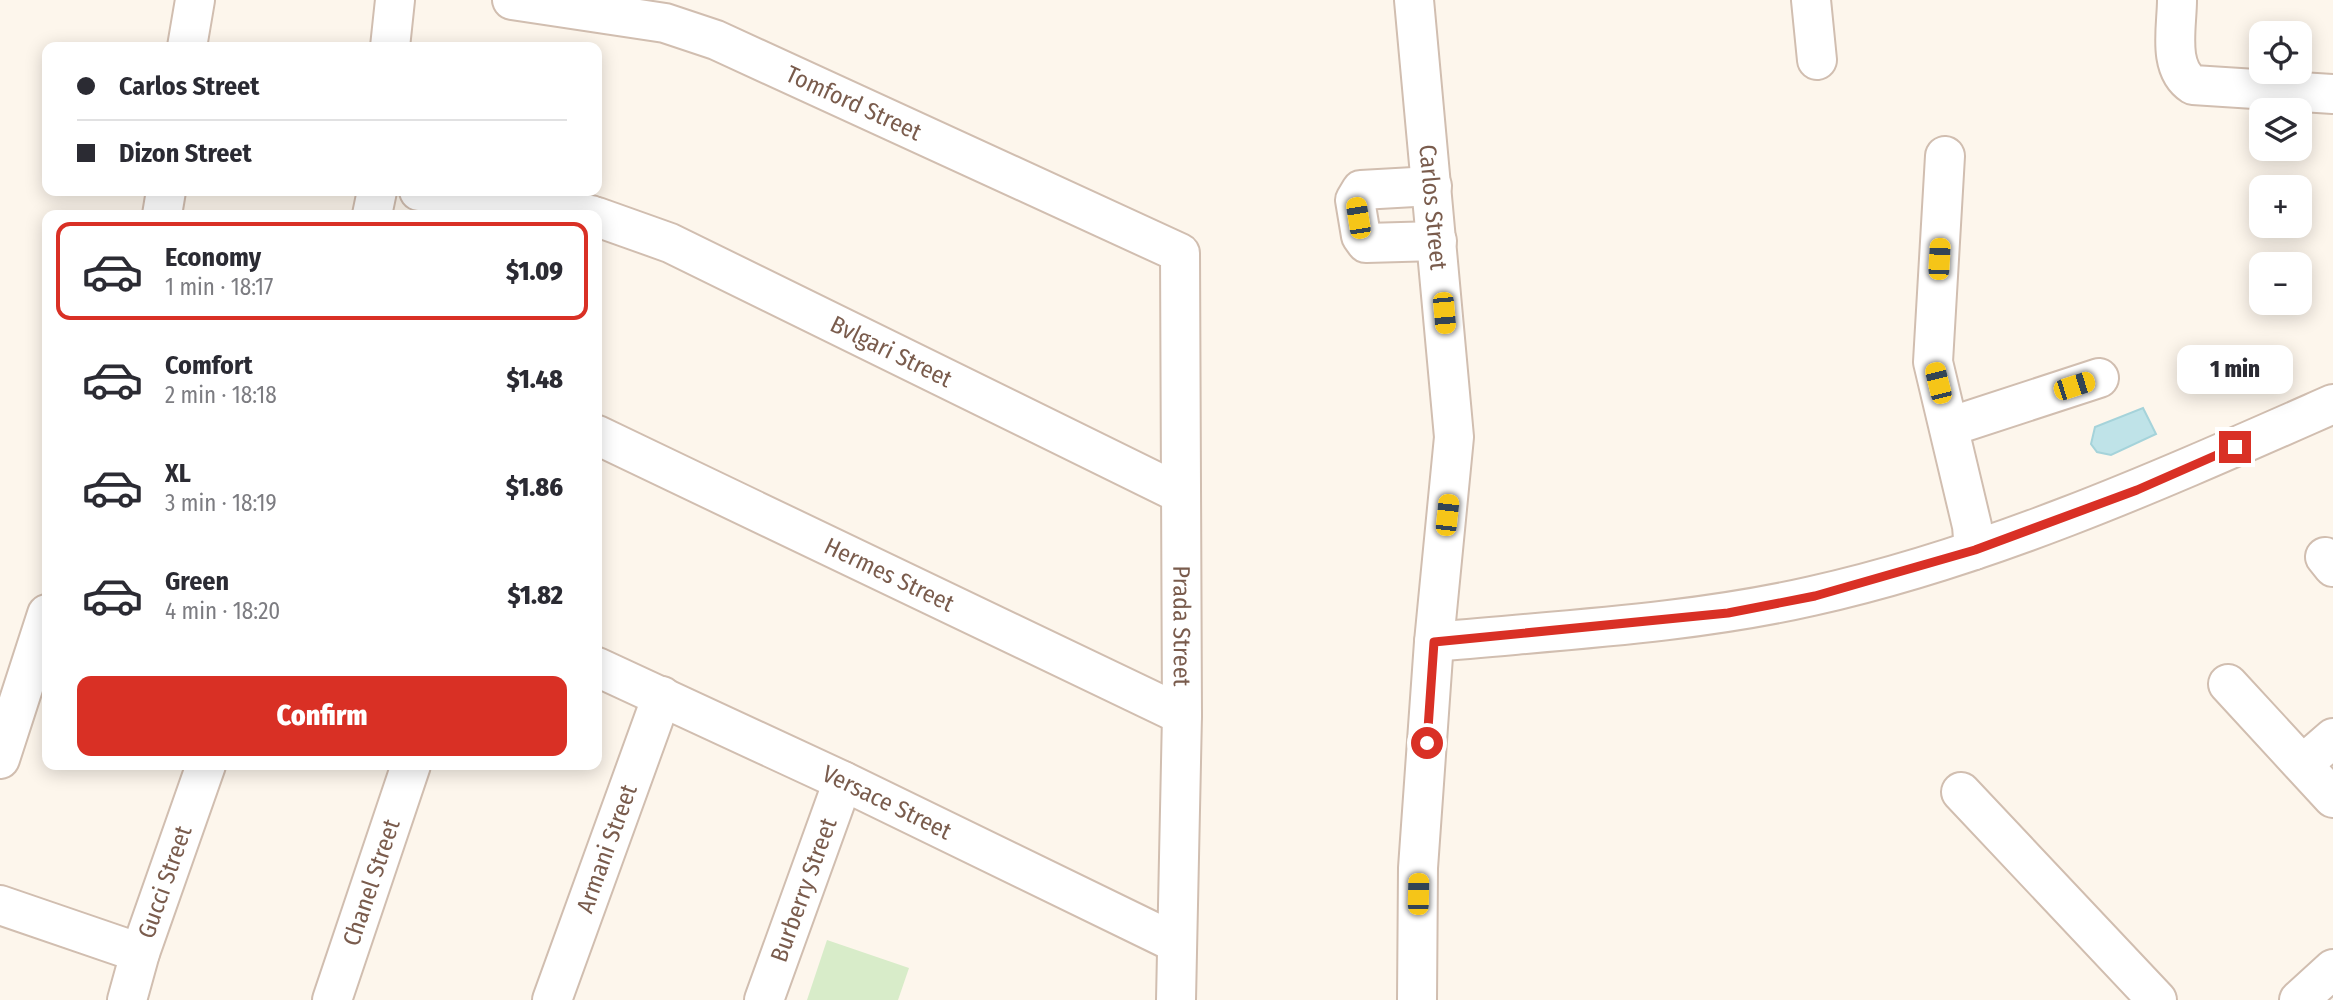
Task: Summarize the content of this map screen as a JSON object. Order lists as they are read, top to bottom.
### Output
{
  "streets": {
    "street": [
      "Tomford Street",
      "Carlos Street",
      "Bvlgari Street",
      "Hermes Street",
      "Prada Street",
      "Versace Street",
      "Armani Street",
      "Gucci Street",
      "Chanel Street",
      "Burberry Street"
    ]
  },
  "crossings": [
    ["Tomford Street", "Prada Street"],
    ["Bvlgari Street", "Prada Street"],
    ["Hermes Street", "Prada Street"],
    ["Prada Street", "Versace Street"],
    ["Versace Street", "Armani Street"],
    ["Versace Street", "Burberry Street"]
  ],
  "page": {
    "map_buttons": ["+", "−"],
    "banner": ["Carlos Street", "Dizon Street"],
    "list": [
      {
        "name": "Economy",
        "note": "1 min · 18:17",
        "value": "$1.09"
      },
      {
        "name": "Comfort",
        "note": "2 min · 18:18",
        "value": "$1.48"
      },
      {
        "name": "XL",
        "note": "3 min · 18:19",
        "value": "$1.86"
      },
      {
        "name": "Green",
        "note": "4 min · 18:20",
        "value": "$1.82"
      }
    ],
    "bubble": "1 min",
    "buttons": "Confirm"
  }
}
